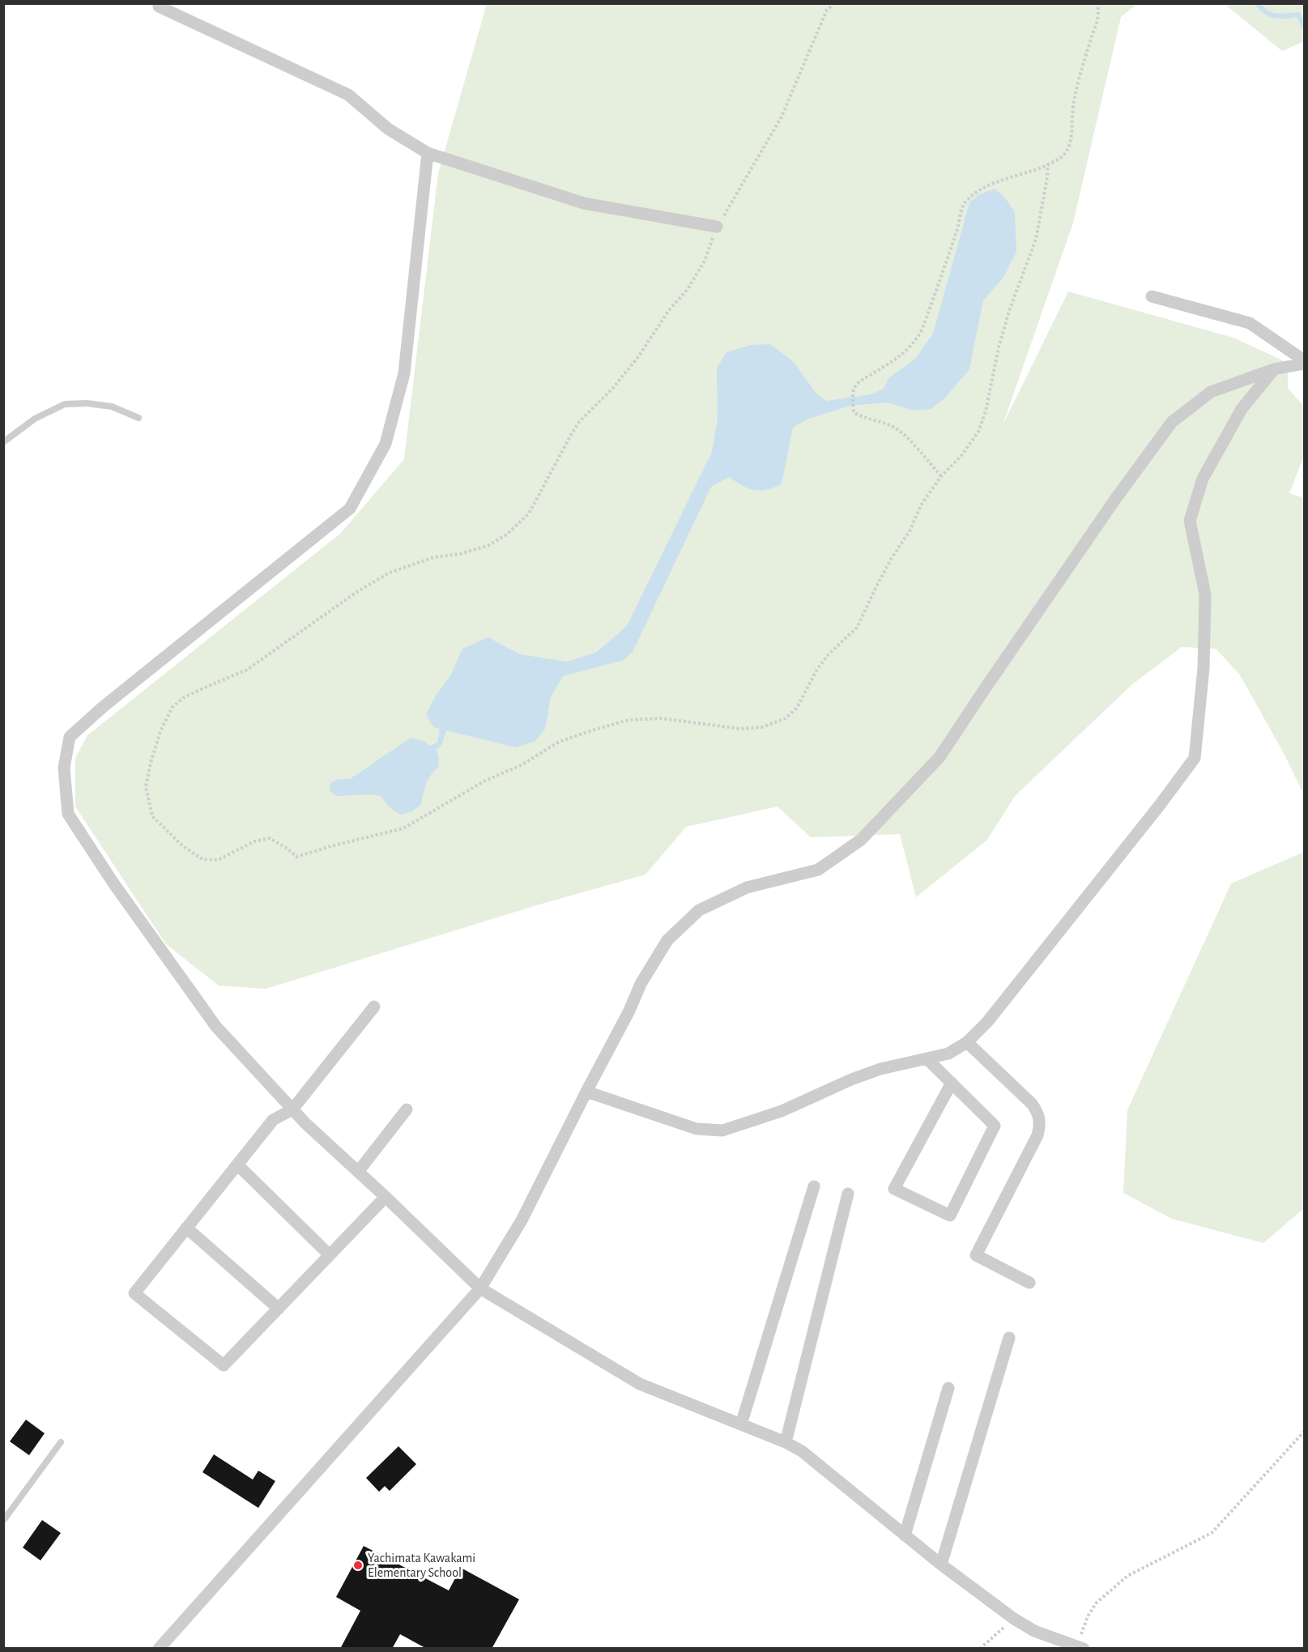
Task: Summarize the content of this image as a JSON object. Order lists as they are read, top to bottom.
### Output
{
  "places": ["Yachimata Kawakami Elementary School"]
}
